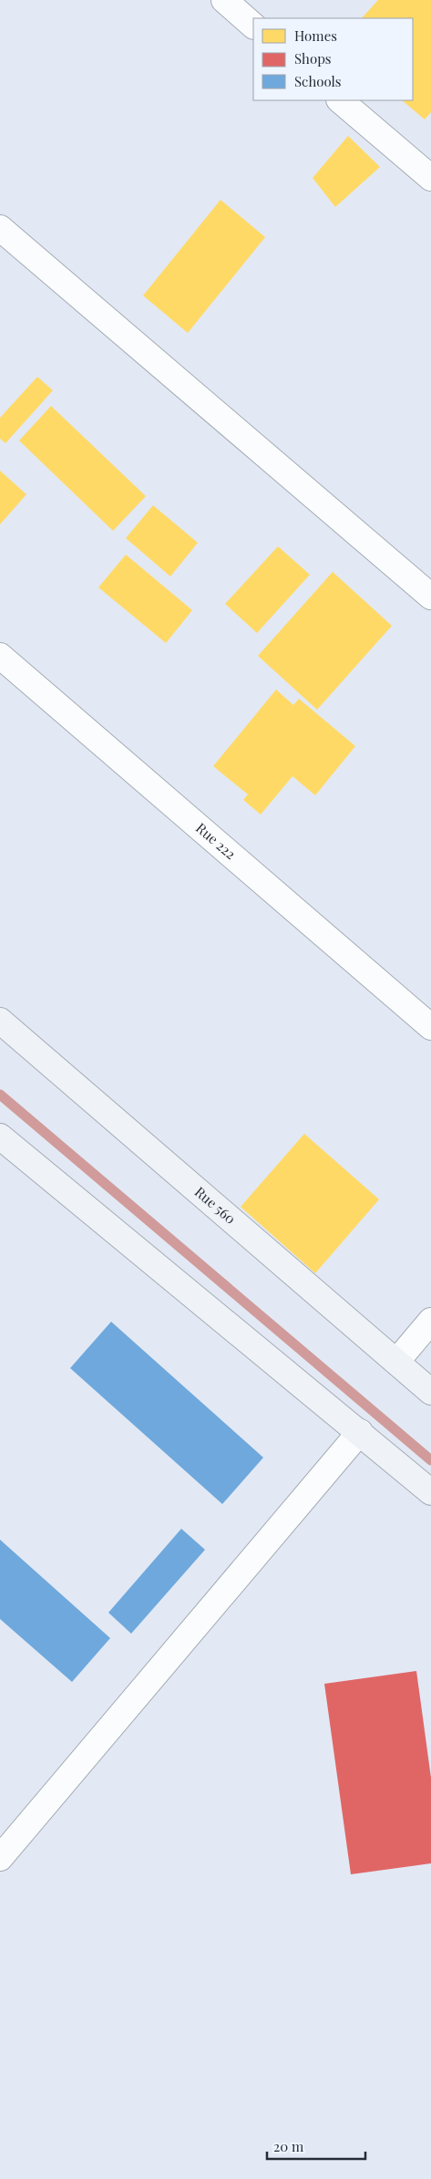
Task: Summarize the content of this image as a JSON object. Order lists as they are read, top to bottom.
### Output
{
  "streets": {
    "main road": ["Rue 560"],
    "street": ["Rue 222"]
  },
  "legend": ["Homes", "Shops", "Schools"],
  "scale_bar": "20 m"
}
